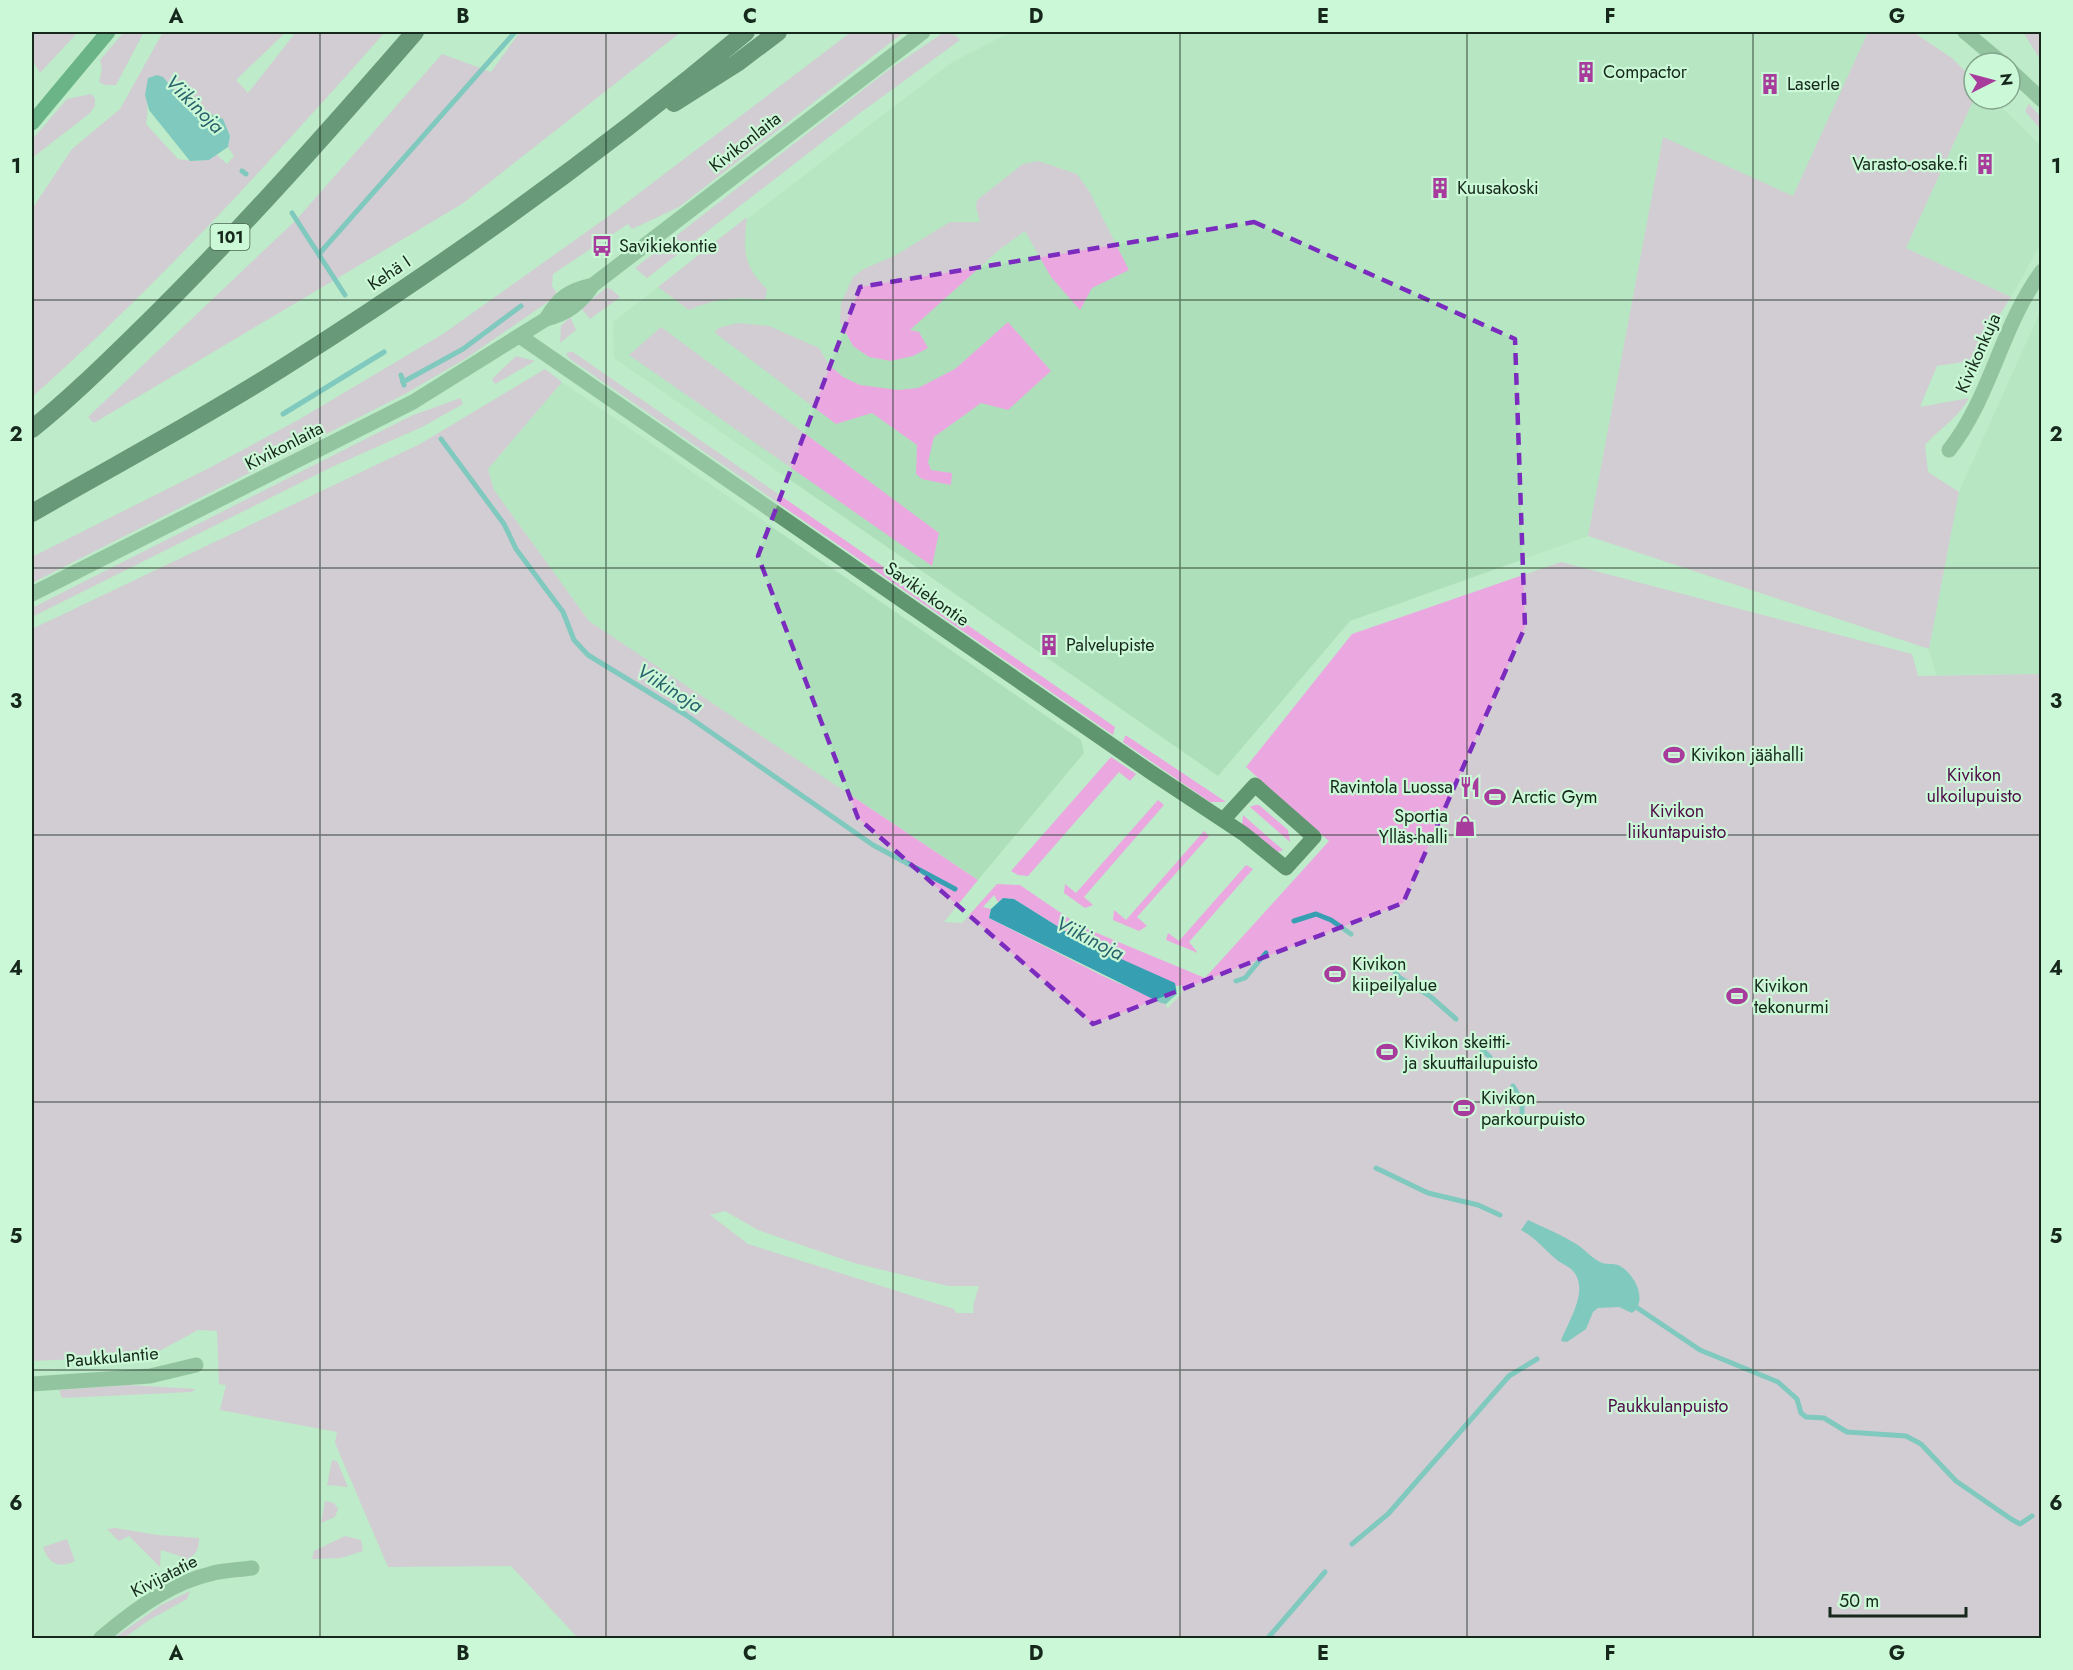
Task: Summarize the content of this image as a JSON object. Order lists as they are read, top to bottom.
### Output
{
  "streets": {
    "highway": ["101", "Kehä I"],
    "street": [
      "Kivikonlaita",
      "Kivikonkuja",
      "Savikiekontie",
      "Paukkulantie",
      "Kivijatatie"
    ]
  },
  "crossings": [
    ["Kivikonlaita", "Savikiekontie"]
  ],
  "water": ["Viikinoja"],
  "parks": ["Kivikon ulkoilupuisto", "Kivikon liikuntapuisto", "Paukkulanpuisto"],
  "places": {
    "building": [
      "Compactor",
      "Laserle",
      "Varasto-osake.fi",
      "Kuusakoski",
      "Palvelupiste"
    ],
    "bus stop": ["Savikiekontie"],
    "sports": [
      "Kivikon jäähalli",
      "Arctic Gym",
      "Kivikon kiipeilyalue",
      "Kivikon tekonurmi",
      "Kivikon skeitti- ja skuuttailupuisto",
      "Kivikon parkourpuisto"
    ],
    "restaurant": ["Ravintola Luossa"],
    "shop": ["Sportia Ylläs-halli"]
  },
  "scale_bar": "50 m",
  "north": "right",
  "grid": {
    "columns": [
      "A",
      "B",
      "C",
      "D",
      "E",
      "F",
      "G"
    ],
    "rows": [
      "1",
      "2",
      "3",
      "4",
      "5",
      "6"
    ]
  }
}
